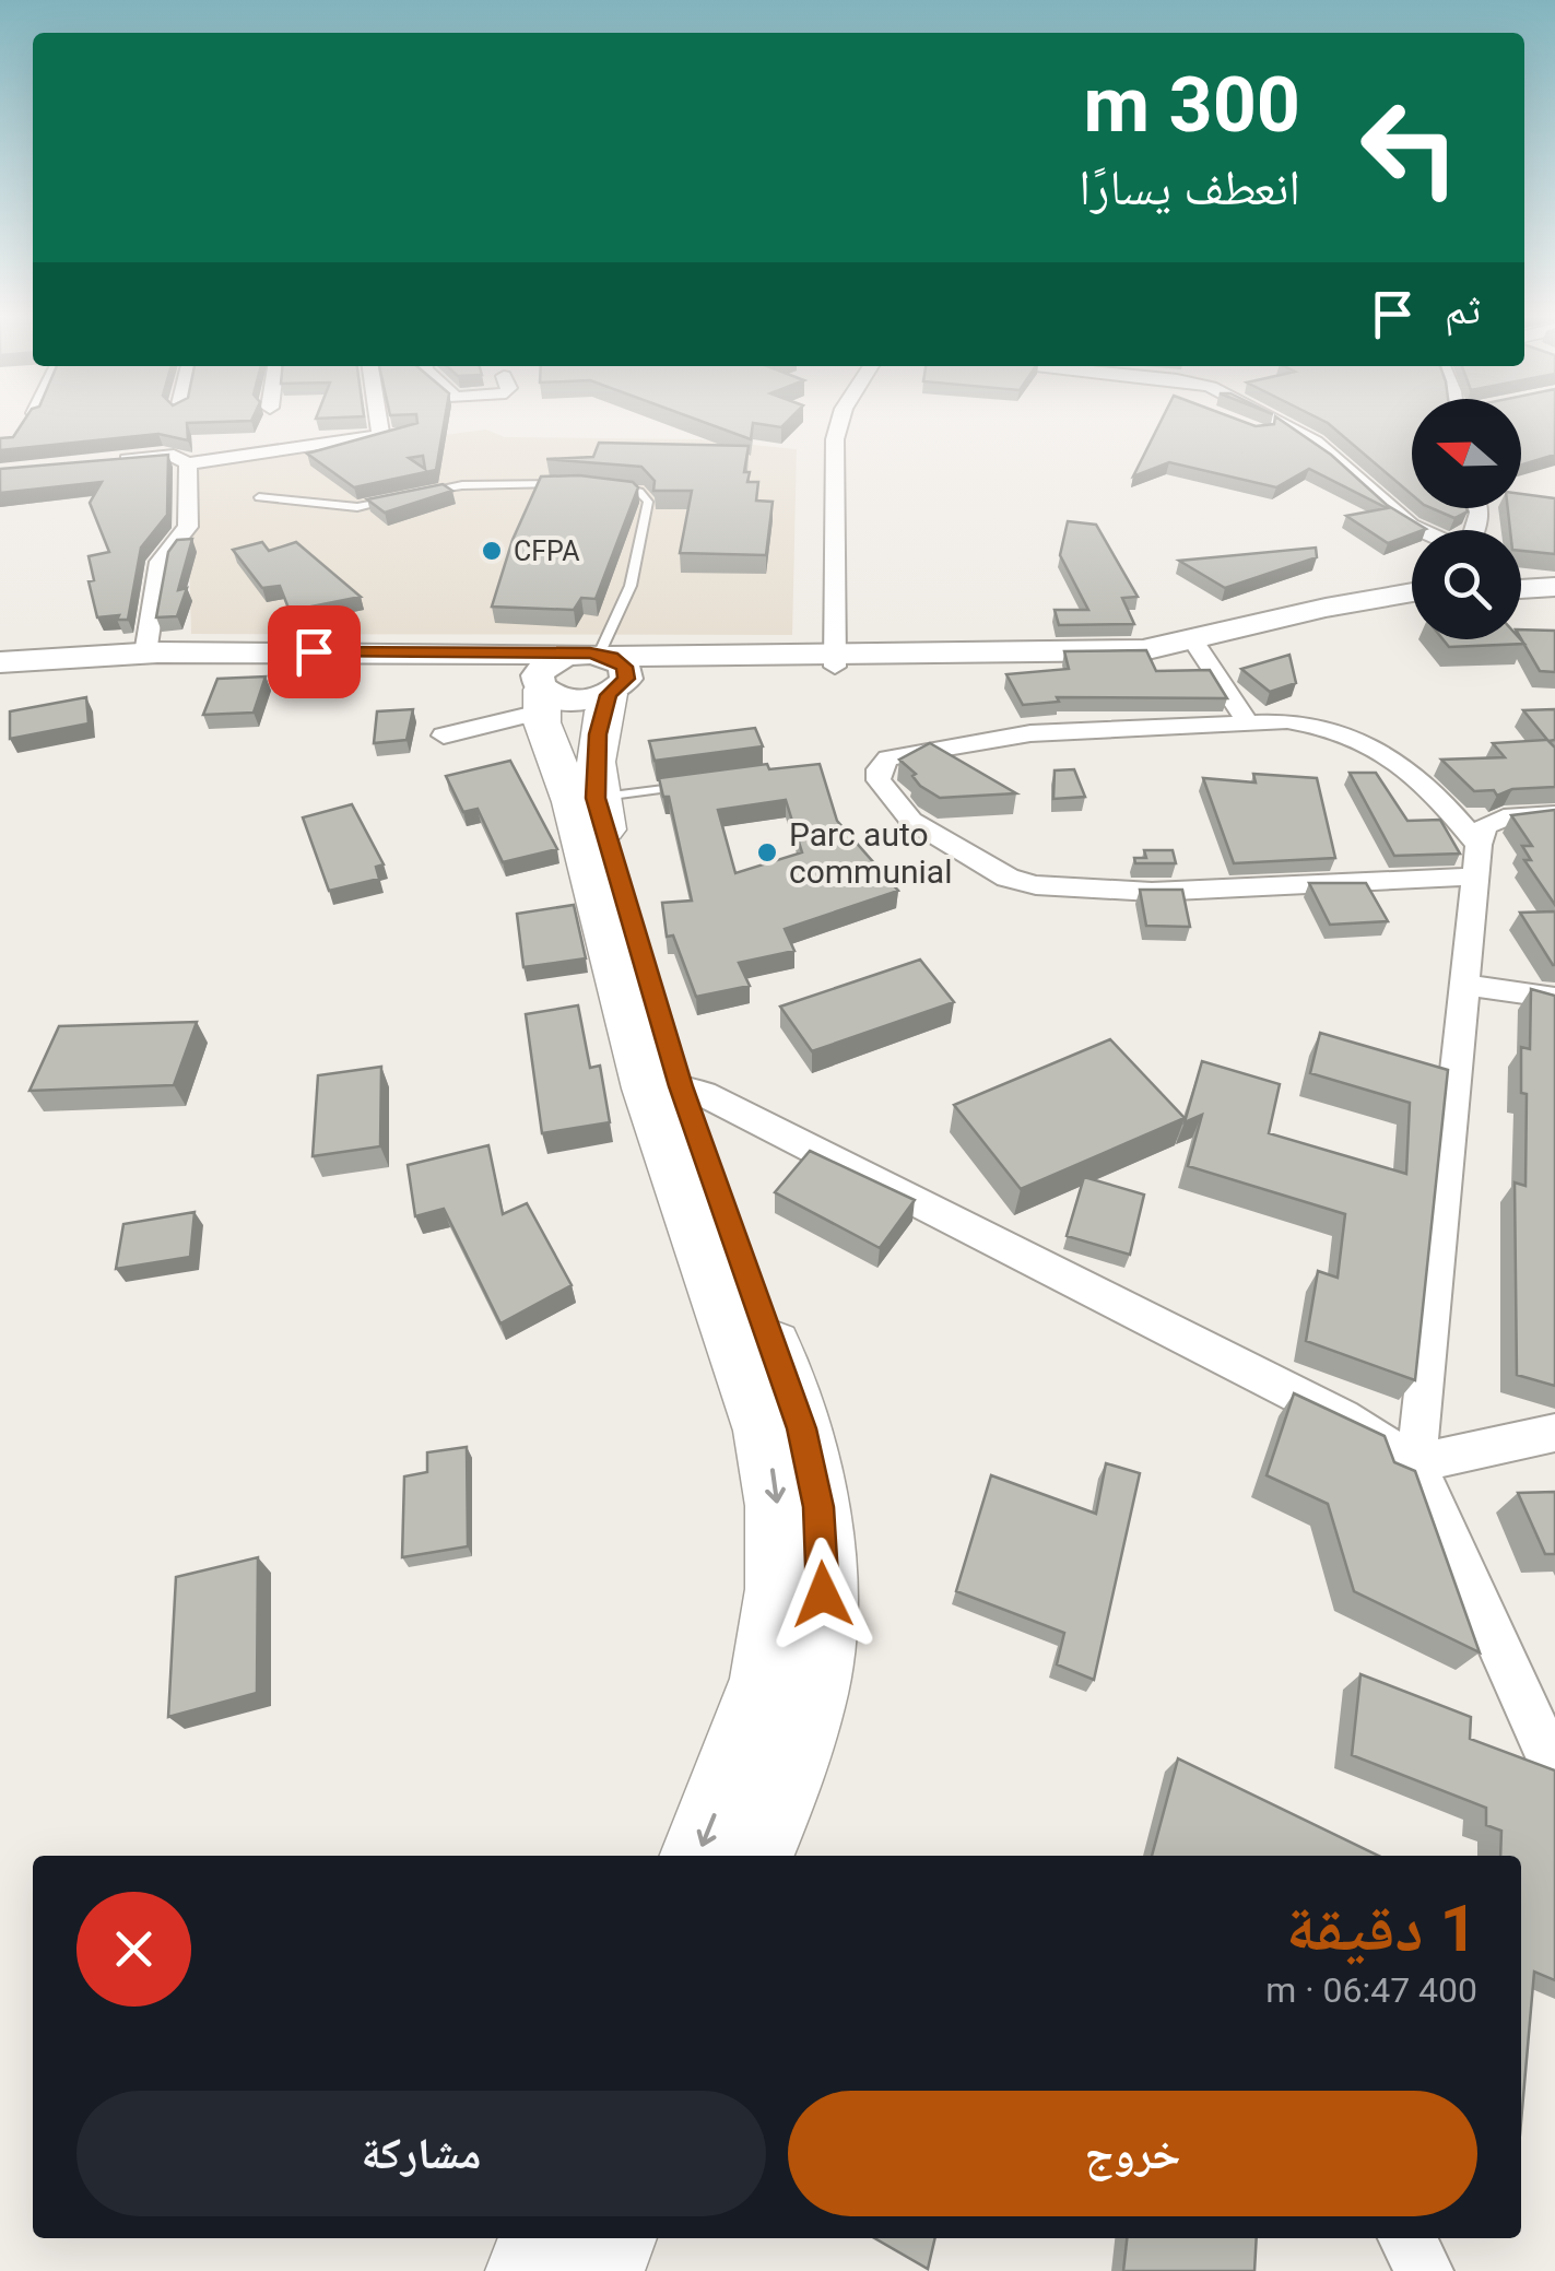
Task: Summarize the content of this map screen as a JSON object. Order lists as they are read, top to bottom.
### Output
{
  "places": ["CFPA", "Parc auto communial"],
  "north": "left",
  "page": {
    "turn": ["300 m", "انعطف يسارًا"],
    "then": "ثم",
    "heading": ["1 دقيقة", "400 m · 06:47"],
    "buttons": ["خروج", "مشاركة"]
  }
}
